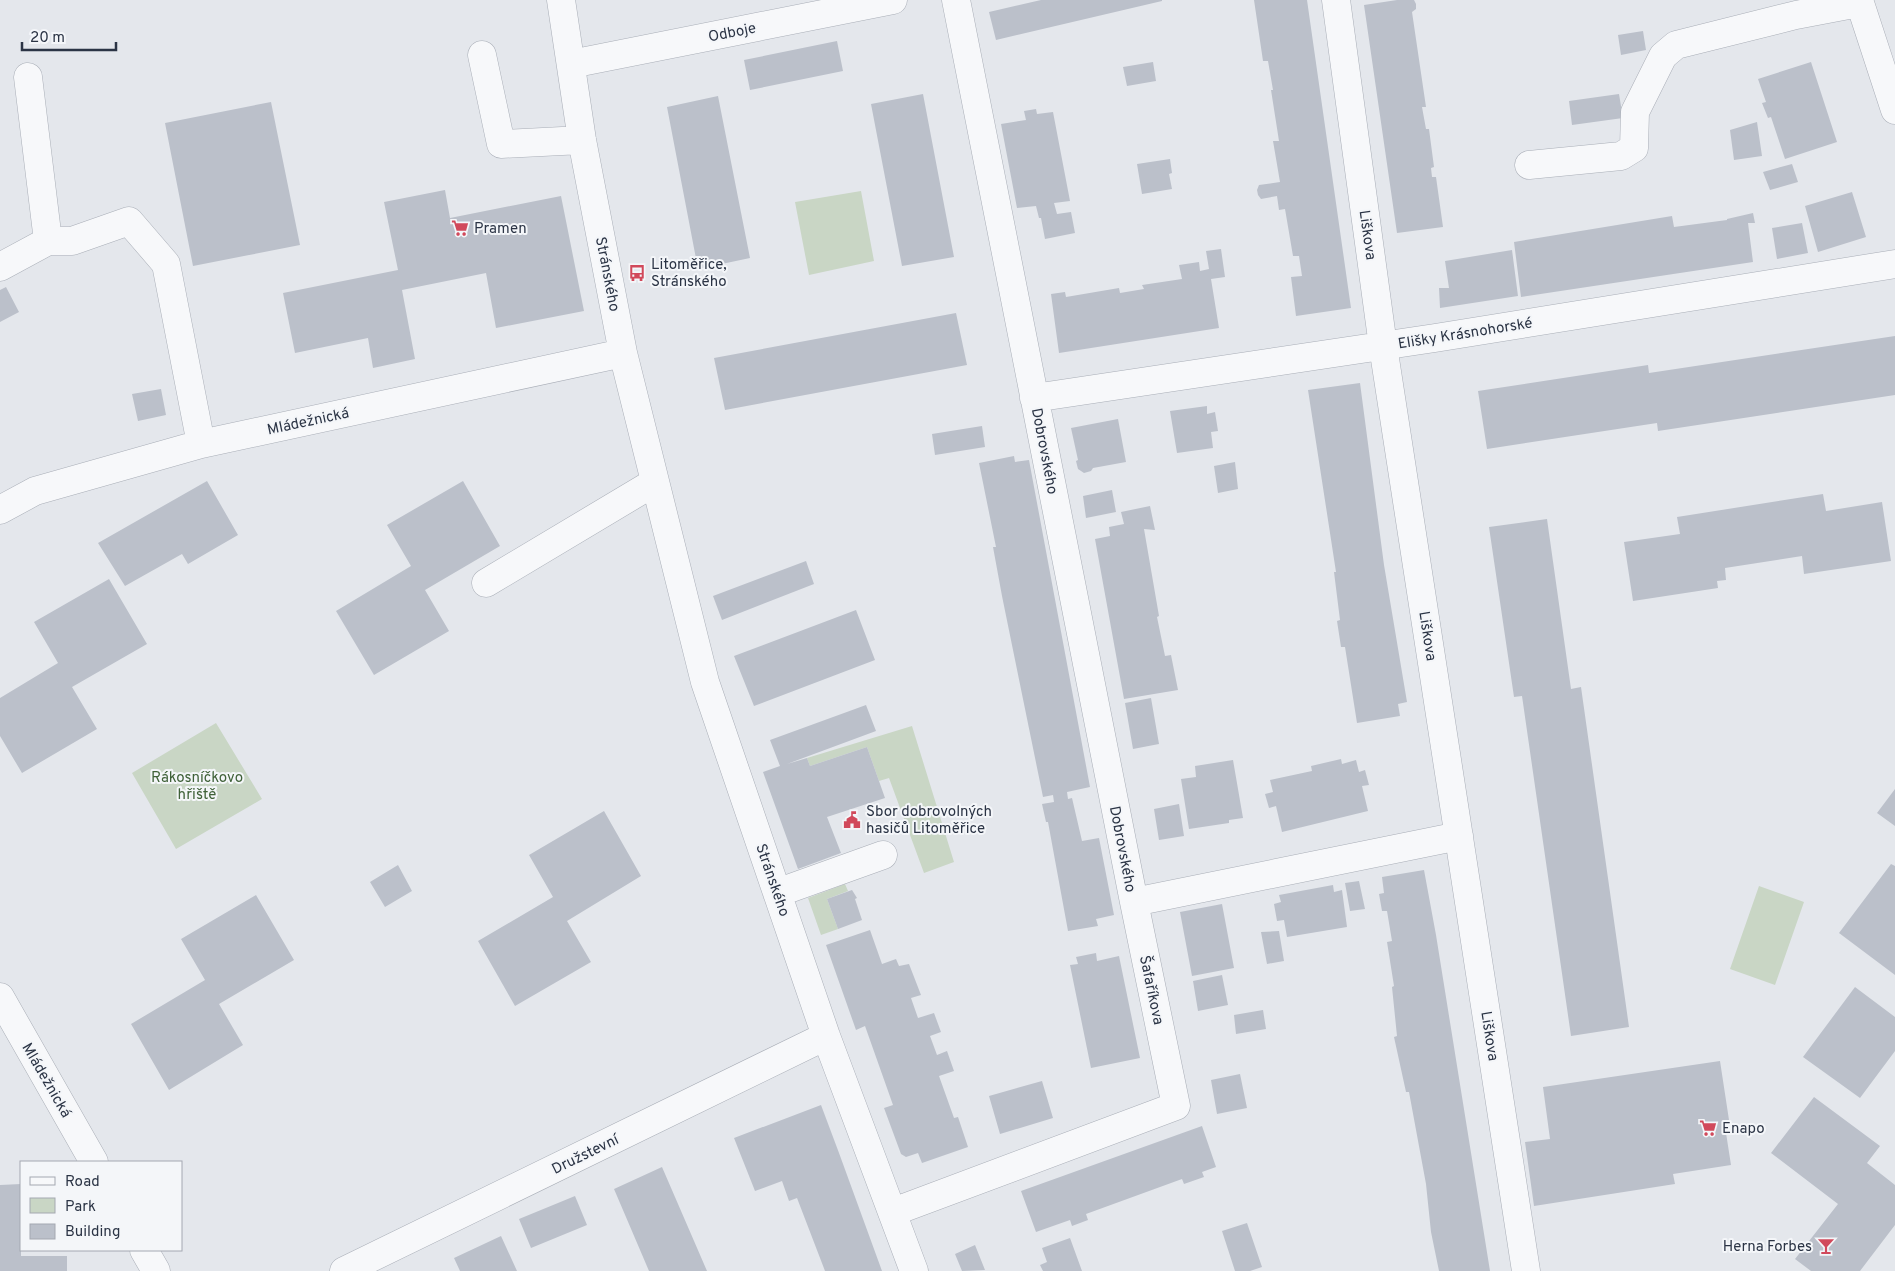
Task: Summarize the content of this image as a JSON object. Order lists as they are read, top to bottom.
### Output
{
  "streets": {
    "street": [
      "Odboje",
      "Liškova",
      "Stránského",
      "Elišky Krásnohorské",
      "Mládežnická",
      "Dobrovského",
      "Šafaříkova",
      "Družstevní"
    ]
  },
  "crossings": [
    ["Odboje", "Stránského"],
    ["Liškova", "Elišky Krásnohorské"],
    ["Stránského", "Mládežnická"],
    ["Stránského", "Šafaříkova"],
    ["Stránského", "Družstevní"],
    ["Elišky Krásnohorské", "Dobrovského"],
    ["Dobrovského", "Šafaříkova"]
  ],
  "parks": ["Rákosníčkovo hřiště"],
  "places": {
    "supermarket": ["Pramen", "Enapo"],
    "bus stop": ["Litoměřice, Stránského"],
    "public building": ["Sbor dobrovolných hasičů Litoměřice"],
    "bar": ["Herna Forbes"]
  },
  "legend": ["Road", "Park", "Building"],
  "scale_bar": "20 m"
}
